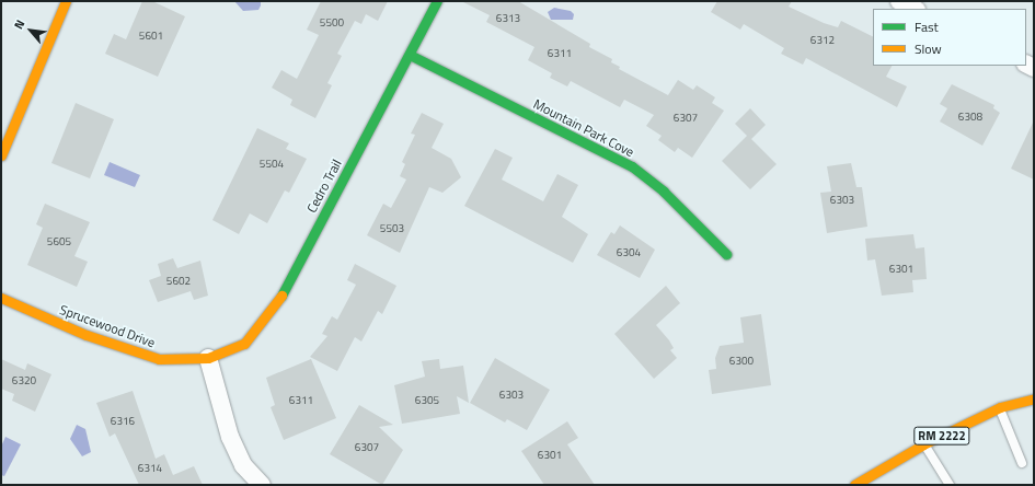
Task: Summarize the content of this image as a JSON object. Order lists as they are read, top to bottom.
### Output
{
  "streets": {
    "street": [
      "Mountain Park Cove",
      "Cedro Trail",
      "Sprucewood Drive",
      "RM 2222"
    ]
  },
  "crossings": [
    ["Mountain Park Cove", "Cedro Trail"],
    ["Cedro Trail", "Sprucewood Drive"]
  ],
  "house_numbers": [
    "6313",
    "5500",
    "5601",
    "6312",
    "6311",
    "6308",
    "6307",
    "5504",
    "6303",
    "5503",
    "5605",
    "6304",
    "6301",
    "5602",
    "6300",
    "6320",
    "6303",
    "6311",
    "6305",
    "6316",
    "6307",
    "6301",
    "6314"
  ],
  "legend": ["Fast", "Slow"],
  "north": "top left"
}
